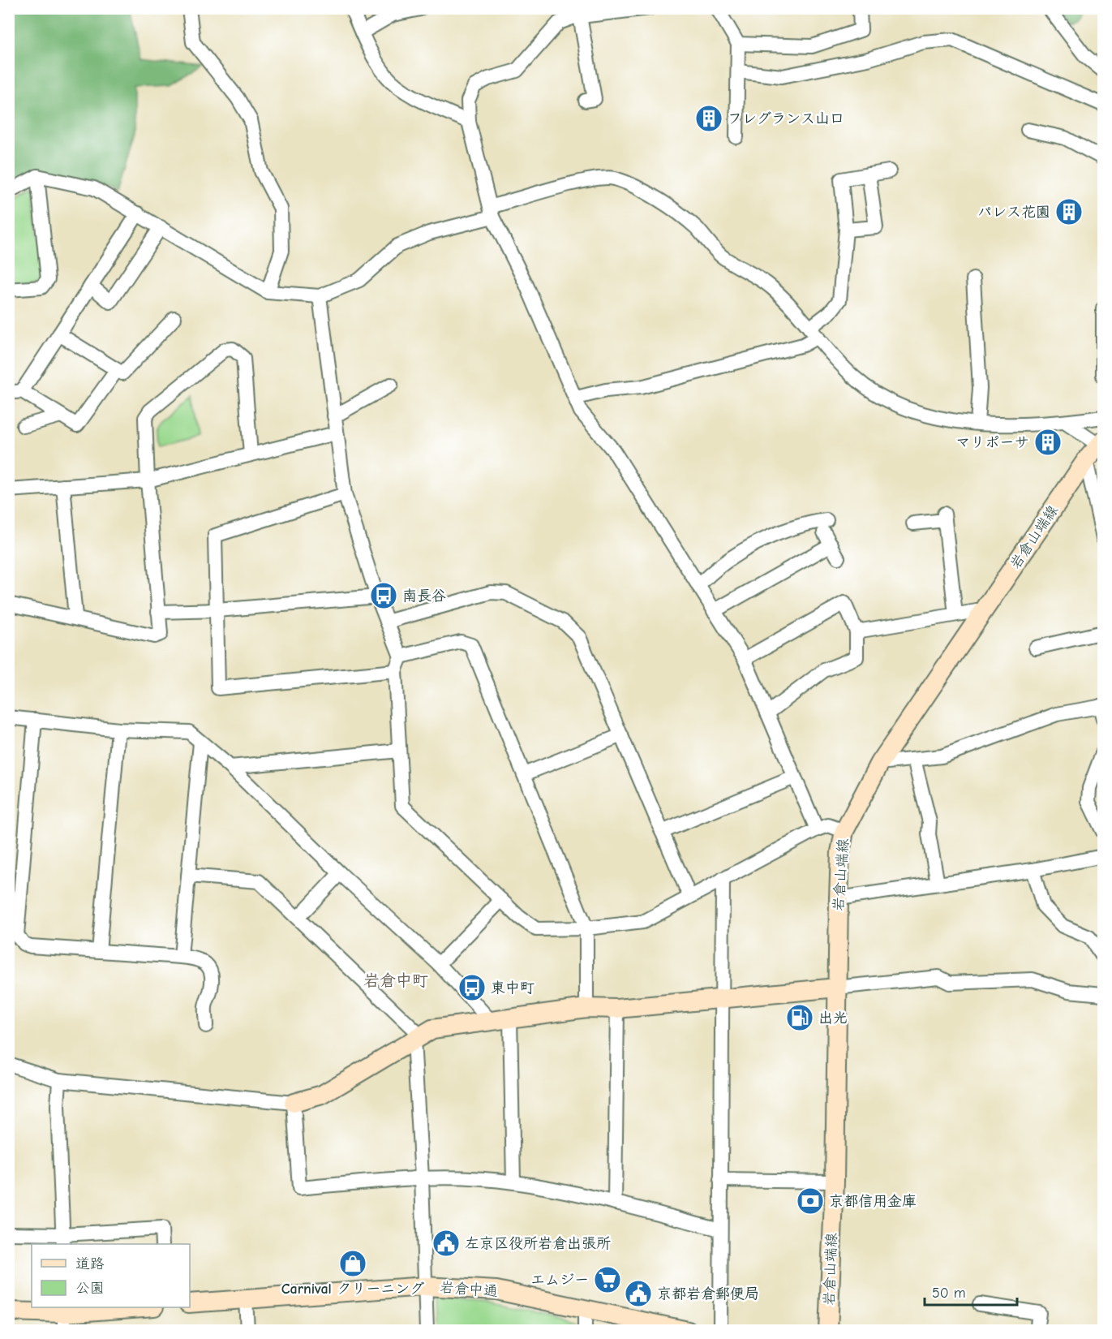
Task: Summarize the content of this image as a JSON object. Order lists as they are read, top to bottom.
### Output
{
  "streets": {
    "street": ["岩倉山端線", "岩倉中通"]
  },
  "districts": ["岩倉中町"],
  "places": {
    "building": ["フレグランス山口", "パレス花園", "マリポーサ"],
    "bus stop": ["南長谷", "東中町"],
    "fuel station": ["出光"],
    "bank": ["京都信用金庫"],
    "public building": ["左京区役所岩倉出張所", "京都岩倉郵便局"],
    "shop": ["Carnival クリーニング"],
    "supermarket": ["エムジー"]
  },
  "legend": ["道路", "公園"],
  "scale_bar": "50 m"
}
